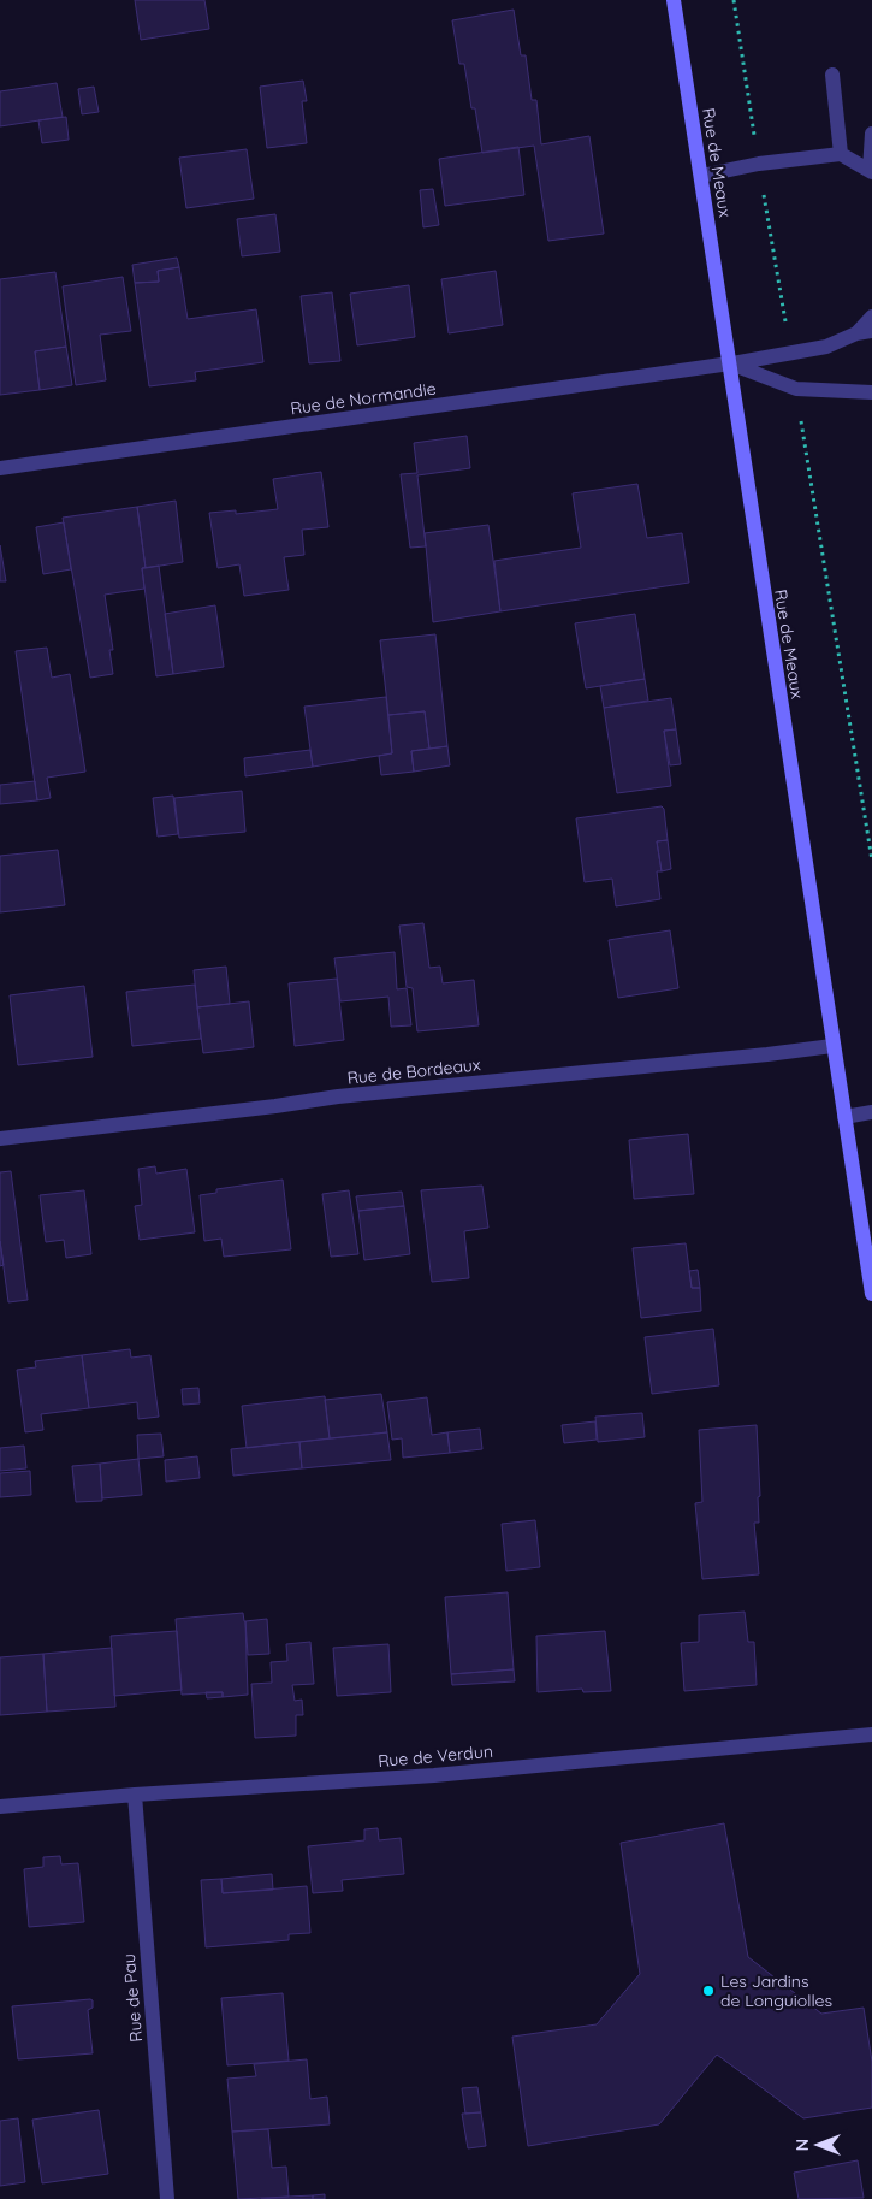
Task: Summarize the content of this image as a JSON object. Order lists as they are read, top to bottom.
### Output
{
  "streets": {
    "main road": ["Rue de Meaux"],
    "street": [
      "Rue de Normandie",
      "Rue de Bordeaux",
      "Rue de Verdun",
      "Rue de Pau"
    ]
  },
  "crossings": [
    ["Rue de Meaux", "Rue de Normandie"],
    ["Rue de Meaux", "Rue de Bordeaux"],
    ["Rue de Verdun", "Rue de Pau"]
  ],
  "places": ["Les Jardins de Longuiolles"],
  "north": "left"
}
